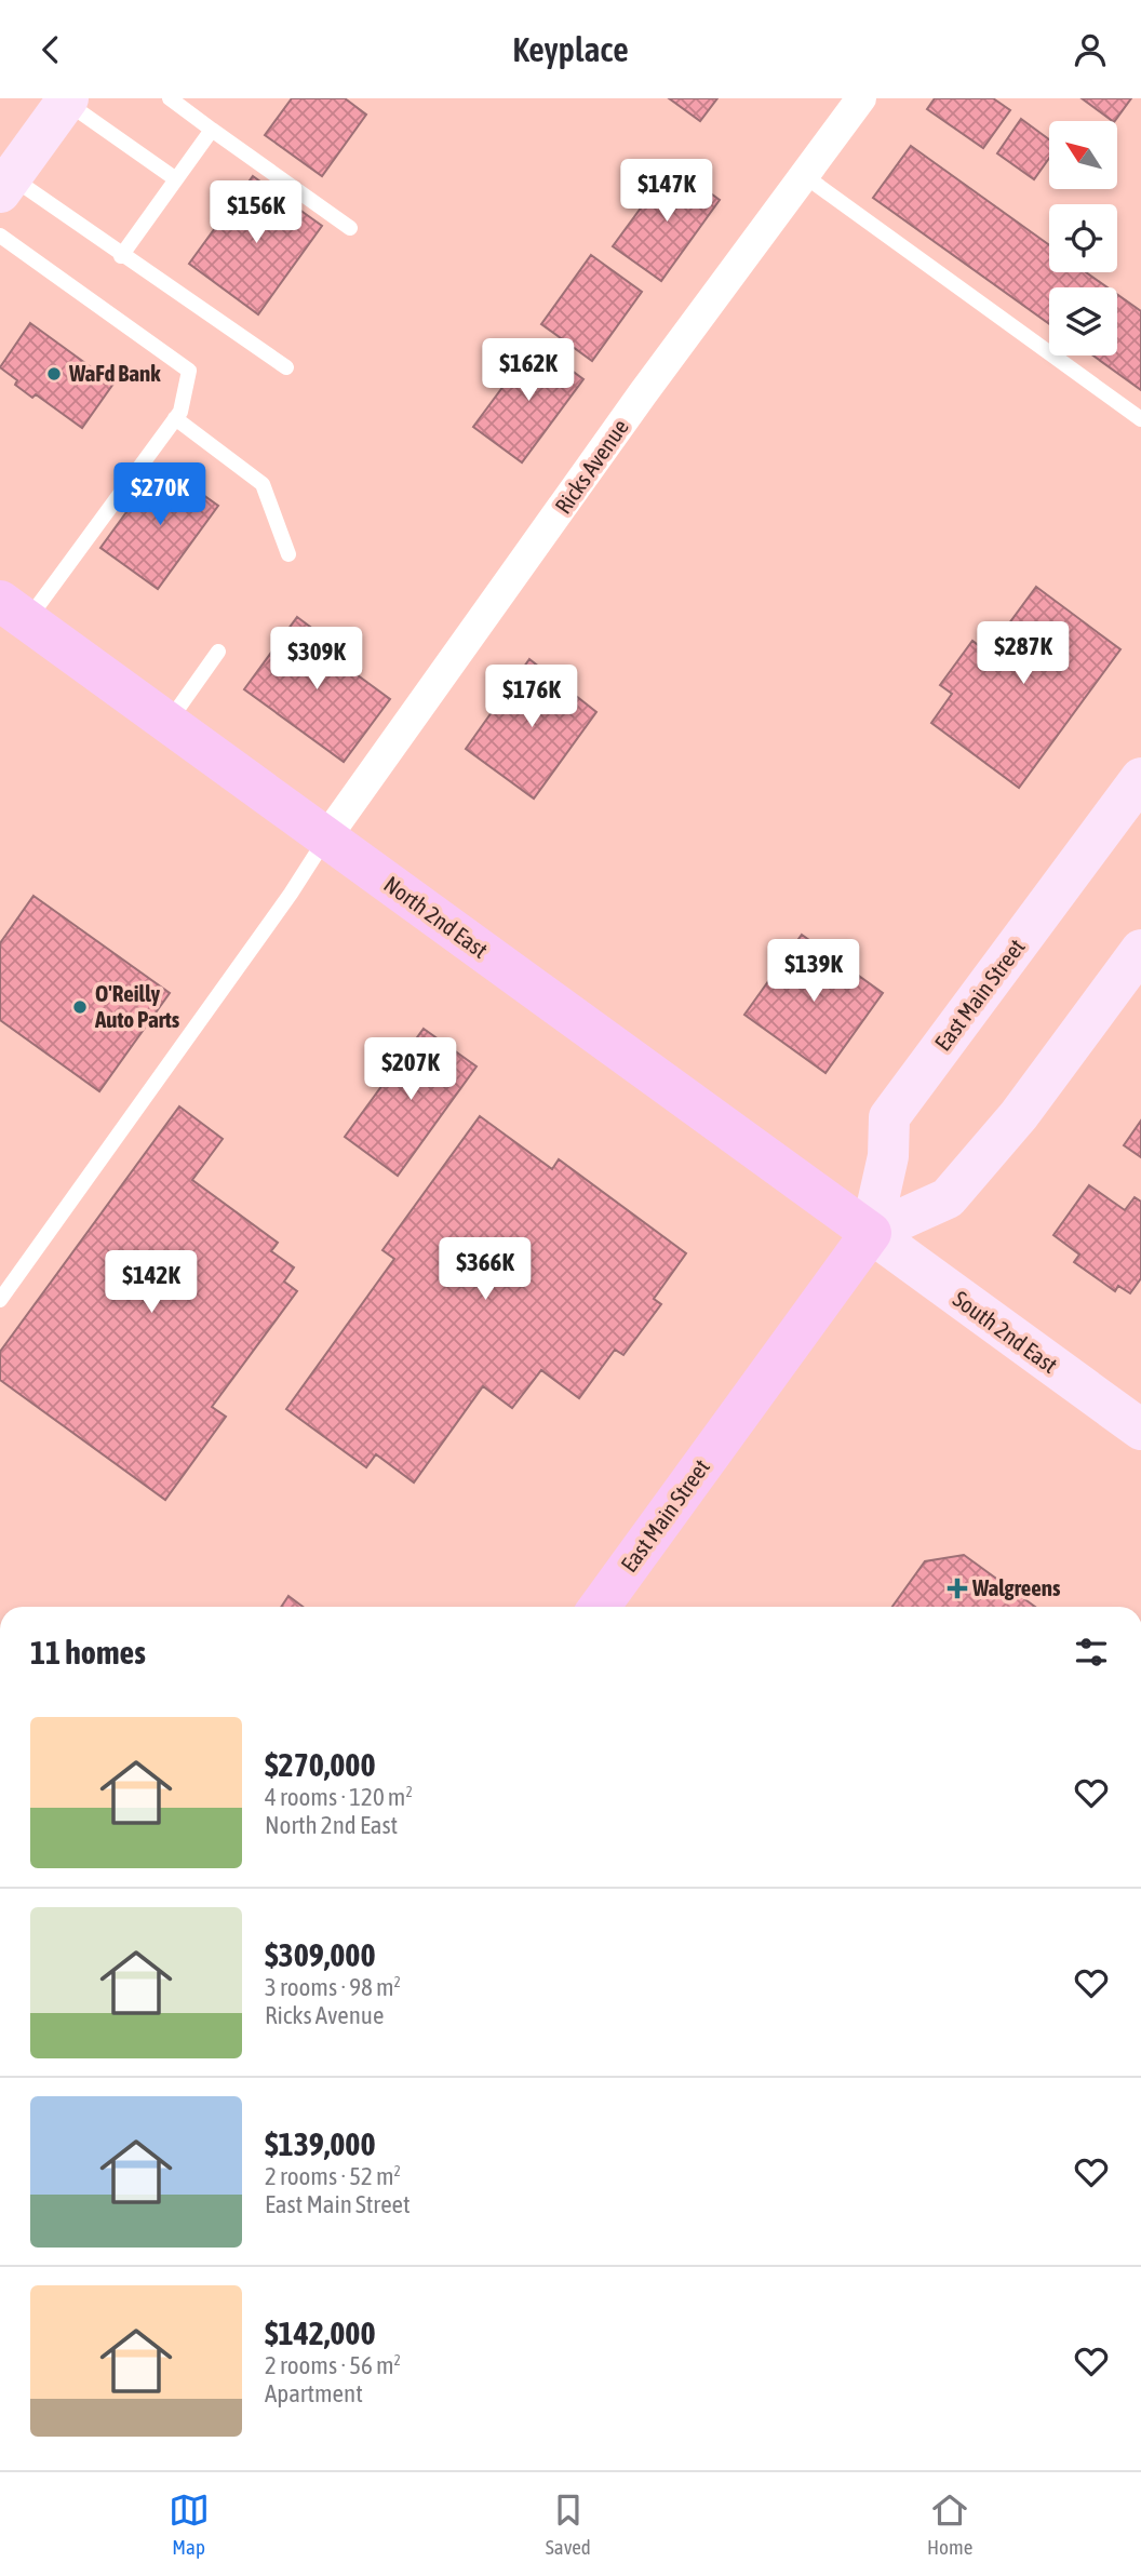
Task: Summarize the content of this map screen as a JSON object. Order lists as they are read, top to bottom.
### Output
{
  "streets": {
    "main road": ["North 2nd East", "East Main Street"],
    "street": ["Ricks Avenue", "South 2nd East"]
  },
  "crossings": [
    ["Ricks Avenue", "North 2nd East"],
    ["North 2nd East", "East Main Street"],
    ["North 2nd East", "South 2nd East"],
    ["East Main Street", "South 2nd East"]
  ],
  "places": {
    "other": ["WaFd Bank", "O'Reilly Auto Parts"],
    "health": ["Walgreens"]
  },
  "north": "top left",
  "page": {
    "header": "Keyplace",
    "price": [
      "$147K",
      "$156K",
      "$162K",
      "$270K",
      "$287K",
      "$309K",
      "$176K",
      "$139K",
      "$207K",
      "$366K",
      "$142K"
    ],
    "heading": "11 homes",
    "list": [
      {
        "name": "$270,000",
        "note": "4 rooms · 120 m² · North 2nd East"
      },
      {
        "name": "$309,000",
        "note": "3 rooms · 98 m² · Ricks Avenue"
      },
      {
        "name": "$139,000",
        "note": "2 rooms · 52 m² · East Main Street"
      },
      {
        "name": "$142,000",
        "note": "2 rooms · 56 m² · Apartment"
      }
    ],
    "tabs": ["Map", "Saved", "Home"]
  }
}
